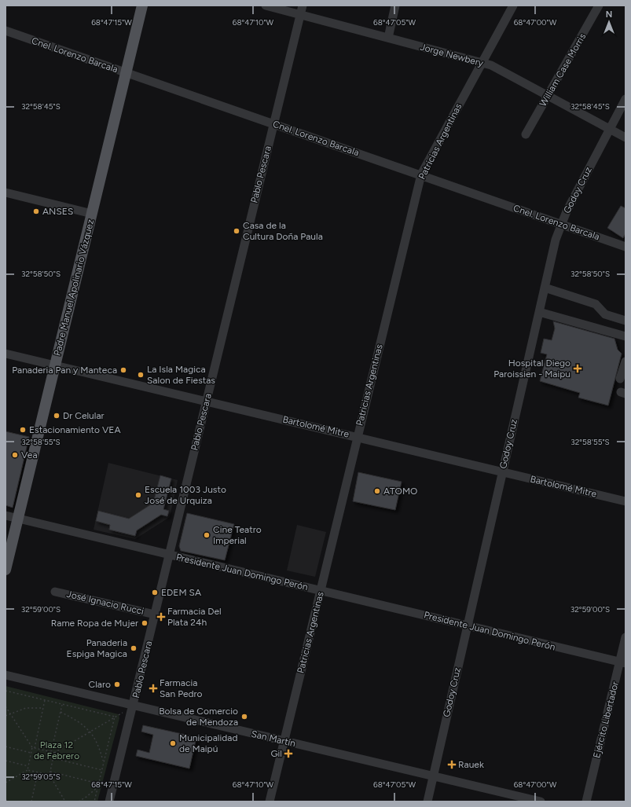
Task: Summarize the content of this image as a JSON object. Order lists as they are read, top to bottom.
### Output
{
  "streets": {
    "main road": ["Padre Manuel Apolinario Vázquez"],
    "street": [
      "Cnel. Lorenzo Barcala",
      "Jorge Newbery",
      "William Case Morris",
      "Patricias Argentinas",
      "Pablo Pescara",
      "Godoy Cruz",
      "Bartolomé Mitre",
      "Presidente Juan Domingo Perón",
      "José Ignacio Rucci",
      "Ejército Libertador",
      "San Martín"
    ]
  },
  "crossings": [
    ["Cnel. Lorenzo Barcala", "Patricias Argentinas"],
    ["Cnel. Lorenzo Barcala", "Pablo Pescara"],
    ["Cnel. Lorenzo Barcala", "Godoy Cruz"],
    ["Cnel. Lorenzo Barcala", "Padre Manuel Apolinario Vázquez"],
    ["Jorge Newbery", "William Case Morris"],
    ["Jorge Newbery", "Patricias Argentinas"],
    ["Jorge Newbery", "Pablo Pescara"],
    ["Jorge Newbery", "Godoy Cruz"],
    ["Patricias Argentinas", "Bartolomé Mitre"],
    ["Patricias Argentinas", "Presidente Juan Domingo Perón"],
    ["Patricias Argentinas", "San Martín"],
    ["Pablo Pescara", "Bartolomé Mitre"],
    ["Pablo Pescara", "Presidente Juan Domingo Perón"],
    ["Pablo Pescara", "José Ignacio Rucci"],
    ["Pablo Pescara", "San Martín"],
    ["Godoy Cruz", "Bartolomé Mitre"],
    ["Godoy Cruz", "Presidente Juan Domingo Perón"],
    ["Godoy Cruz", "San Martín"],
    ["Padre Manuel Apolinario Vázquez", "Bartolomé Mitre"],
    ["Padre Manuel Apolinario Vázquez", "Presidente Juan Domingo Perón"],
    ["Presidente Juan Domingo Perón", "Ejército Libertador"]
  ],
  "parks": ["Plaza 12 de Febrero"],
  "places": {
    "other": [
      "ANSES",
      "Casa de la Cultura Doña Paula",
      "Panaderia Pan y Manteca",
      "La Isla Magica Salon de Fiestas",
      "Dr Celular",
      "Estacionamiento VEA",
      "Vea",
      "ATOMO",
      "Escuela 1003 Justo José de Urquiza",
      "Cine Teatro Imperial",
      "EDEM SA",
      "Rame Ropa de Mujer",
      "Panaderia Espiga Magica",
      "Claro",
      "Bolsa de Comercio de Mendoza",
      "Municipalidad de Maipú"
    ],
    "health": [
      "Hospital Diego Paroissien - Maipu",
      "Farmacia Del Plata 24h",
      "Farmacia San Pedro",
      "Gil",
      "Rauek"
    ]
  },
  "north": "top",
  "coordinates": [
    "68°47'15\"W",
    "68°47'10\"W",
    "68°47'05\"W",
    "68°47'00\"W",
    "32°58'45\"S",
    "32°58'50\"S",
    "32°58'55\"S",
    "32°59'00\"S",
    "32°59'05\"S"
  ]
}
